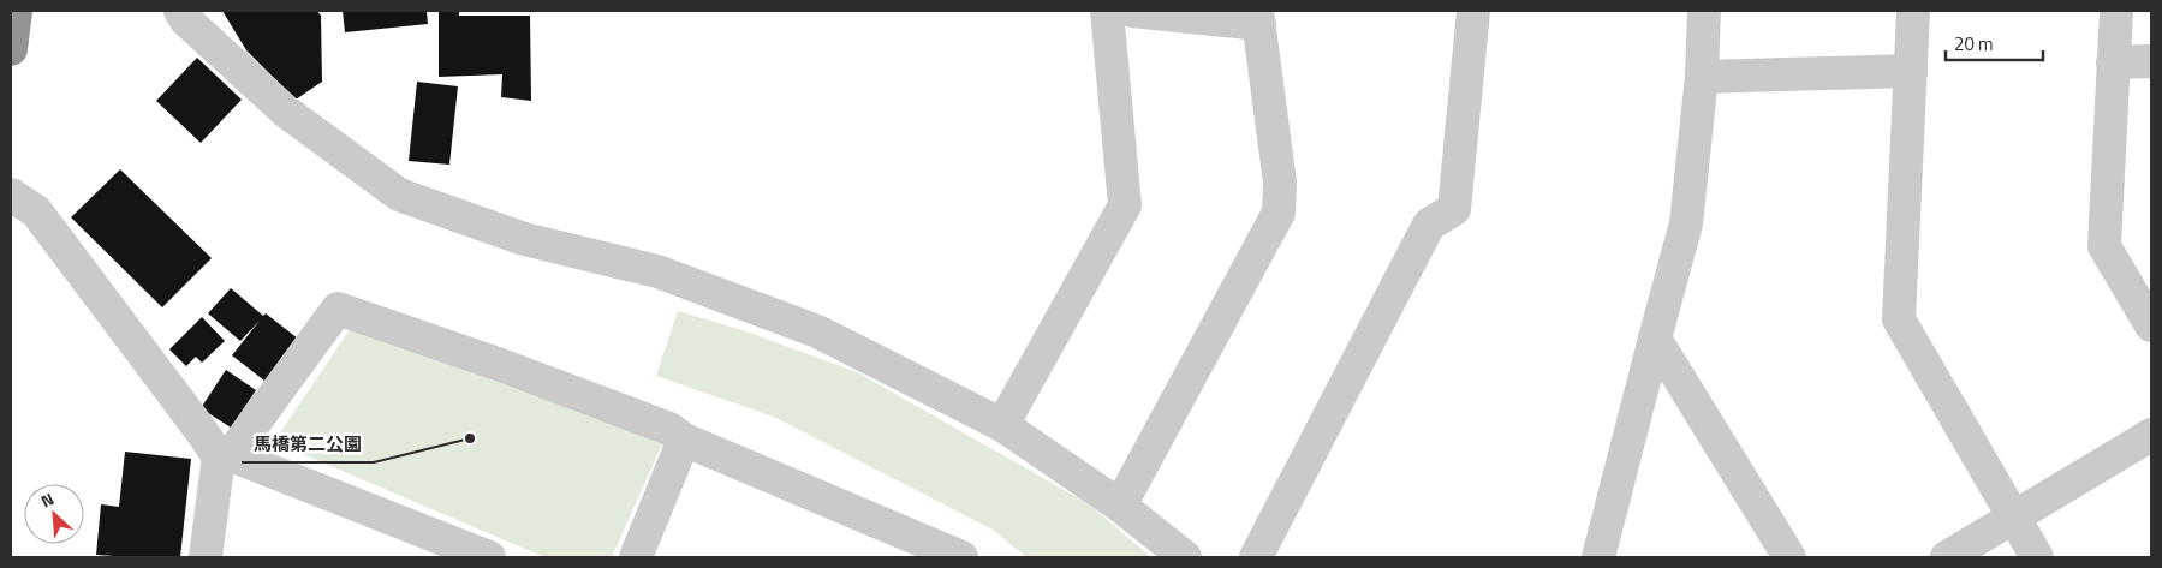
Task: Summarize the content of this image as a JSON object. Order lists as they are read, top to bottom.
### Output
{
  "places": ["馬橋第二公園"],
  "scale_bar": "20 m",
  "north": "top left"
}
